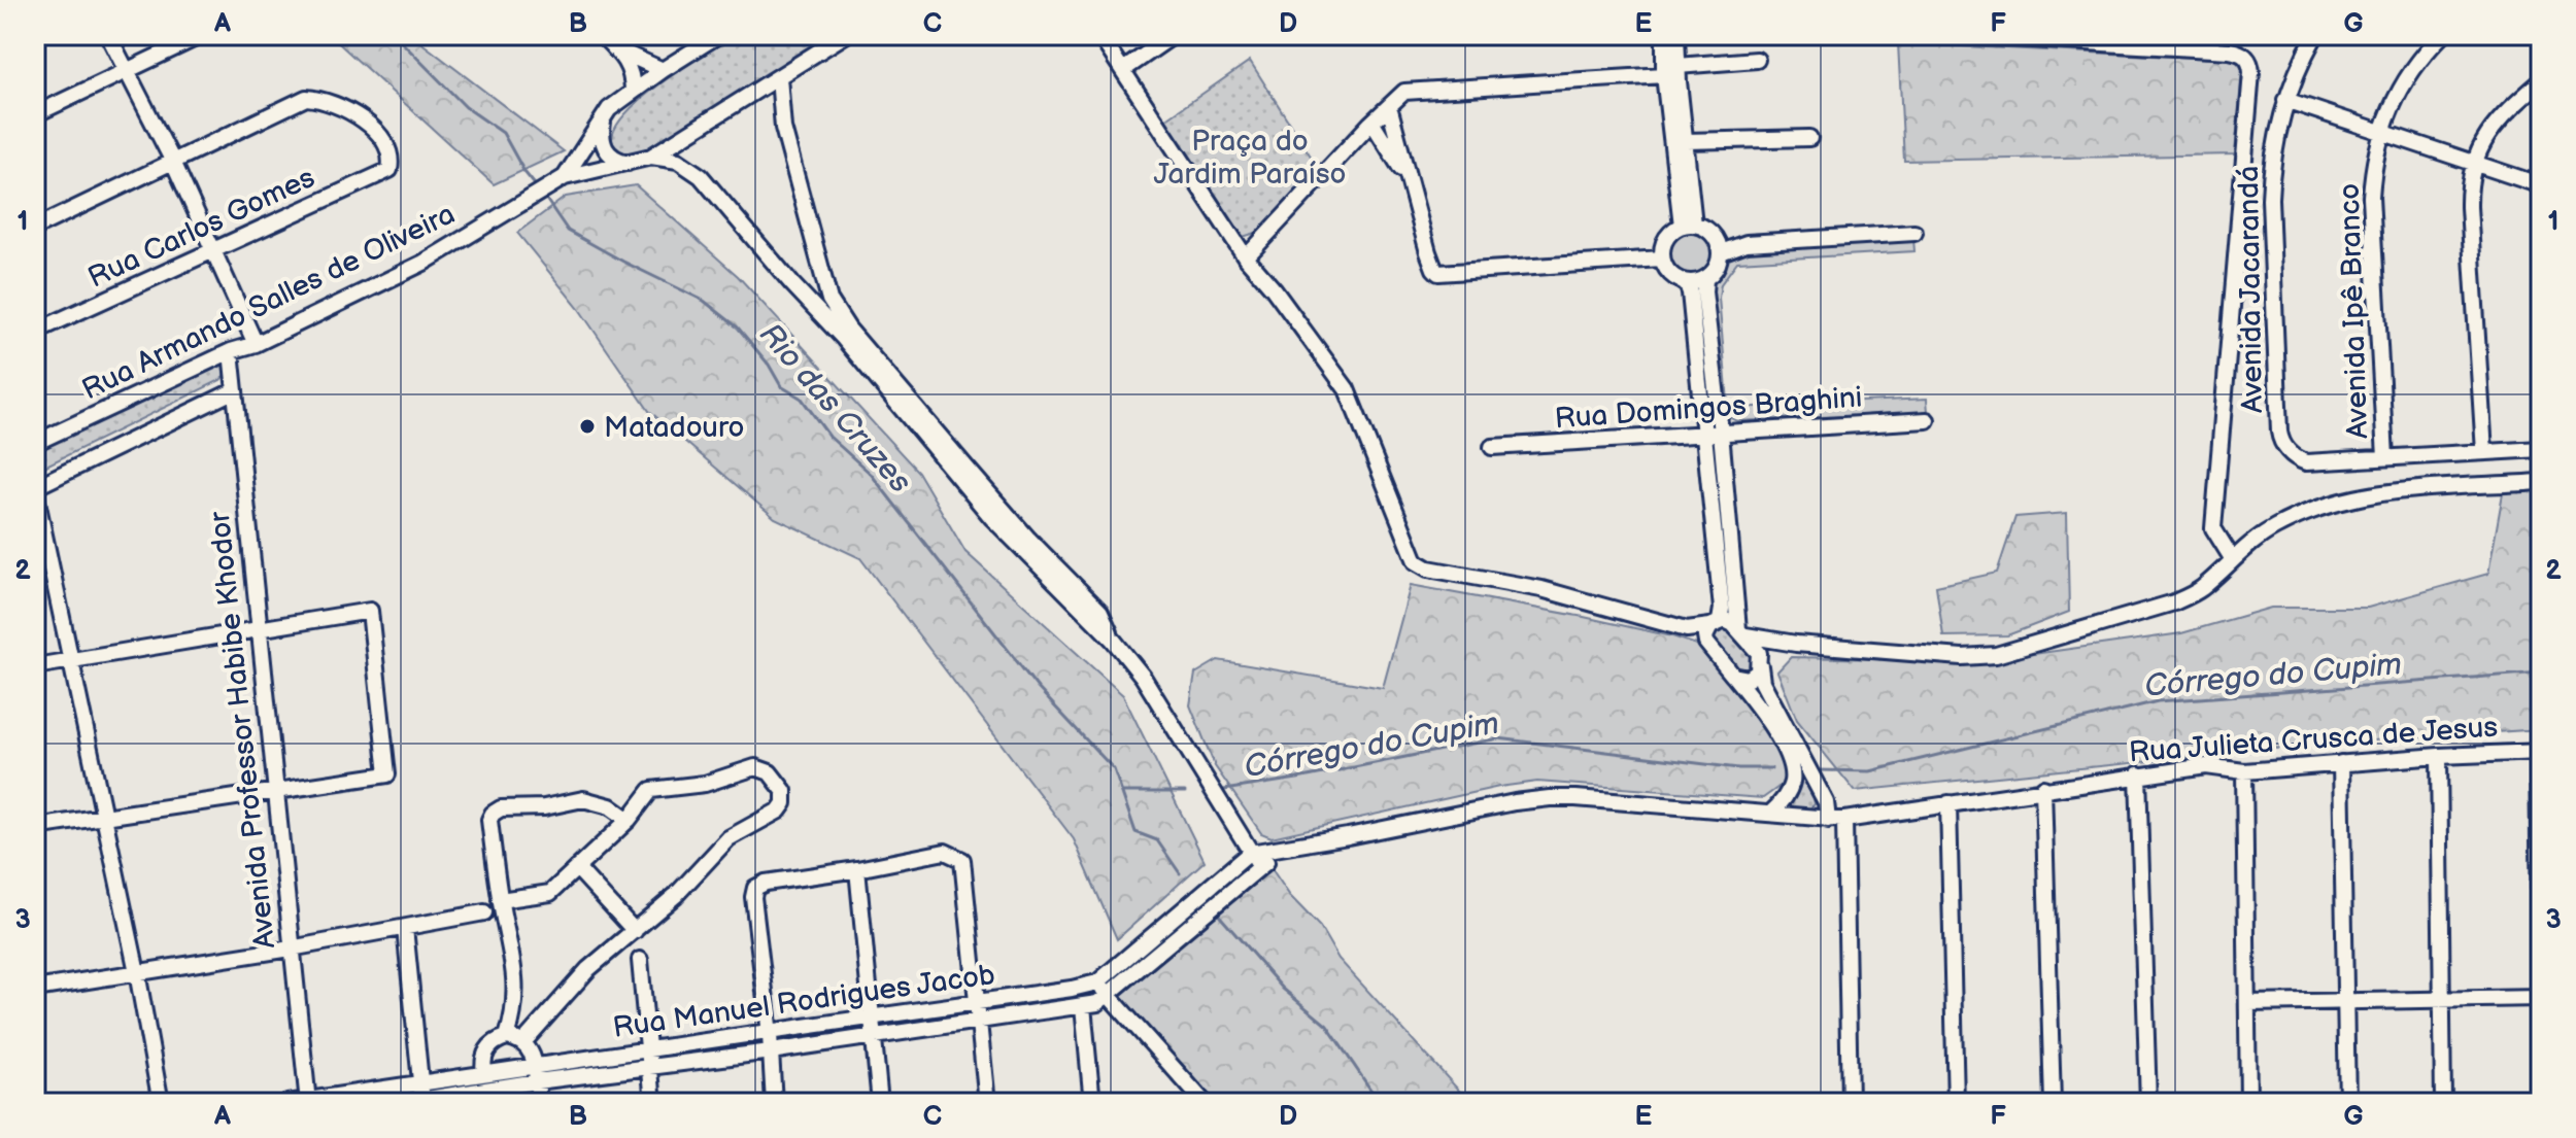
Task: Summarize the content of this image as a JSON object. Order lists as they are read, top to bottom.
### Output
{
  "streets": {
    "street": [
      "Rua Carlos Gomes",
      "Avenida Jacarandá",
      "Rua Armando Salles de Oliveira",
      "Avenida Ipê Branco",
      "Rua Domingos Braghini",
      "Avenida Professor Habibe Khodor",
      "Rua Julieta Crusca de Jesus",
      "Rua Manuel Rodrigues Jacob"
    ]
  },
  "crossings": [
    ["Avenida Jacarandá", "Avenida Ipê Branco"],
    ["Rua Armando Salles de Oliveira", "Avenida Professor Habibe Khodor"],
    ["Avenida Professor Habibe Khodor", "Rua Manuel Rodrigues Jacob"],
    ["Rua Julieta Crusca de Jesus", "Rua Manuel Rodrigues Jacob"]
  ],
  "water": ["Rio das Cruzes", "Córrego do Cupim"],
  "parks": ["Praça do Jardim Paraíso"],
  "places": ["Matadouro"],
  "grid": {
    "columns": [
      "A",
      "B",
      "C",
      "D",
      "E",
      "F",
      "G"
    ],
    "rows": ["1", "2", "3"]
  }
}
